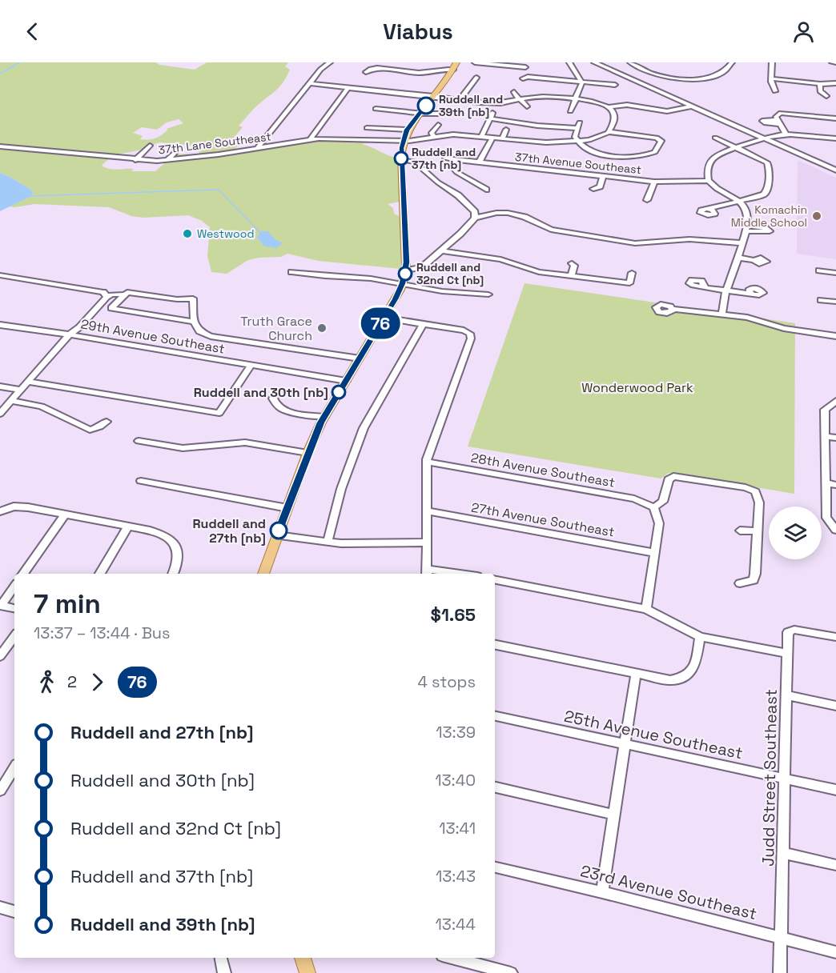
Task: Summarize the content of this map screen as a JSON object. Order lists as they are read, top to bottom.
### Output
{
  "streets": {
    "street": [
      "37th Lane Southeast",
      "37th Avenue Southeast",
      "29th Avenue Southeast",
      "28th Avenue Southeast",
      "27th Avenue Southeast",
      "25th Avenue Southeast",
      "Judd Street Southeast",
      "23rd Avenue Southeast"
    ]
  },
  "crossings": [
    ["25th Avenue Southeast", "Judd Street Southeast"],
    ["Judd Street Southeast", "23rd Avenue Southeast"]
  ],
  "parks": ["Wonderwood Park"],
  "places": [
    "Ruddell and 39th [nb]",
    "Ruddell and 37th [nb]",
    "Komachin Middle School",
    "Westwood",
    "Ruddell and 32nd Ct [nb]",
    "Truth Grace Church",
    "Ruddell and 30th [nb]",
    "Ruddell and 27th [nb]"
  ],
  "lines": ["bus line 76"],
  "page": {
    "header": "Viabus",
    "on_map": "76",
    "heading": ["7 min", "13:37 – 13:44 · Bus", "$1.65"],
    "legs": ["2", "76", "4 stops"],
    "list": [
      {
        "name": "Ruddell and 27th [nb]",
        "value": "13:39"
      },
      {
        "name": "Ruddell and 30th [nb]",
        "value": "13:40"
      },
      {
        "name": "Ruddell and 32nd Ct [nb]",
        "value": "13:41"
      },
      {
        "name": "Ruddell and 37th [nb]",
        "value": "13:43"
      },
      {
        "name": "Ruddell and 39th [nb]",
        "value": "13:44"
      }
    ]
  }
}
